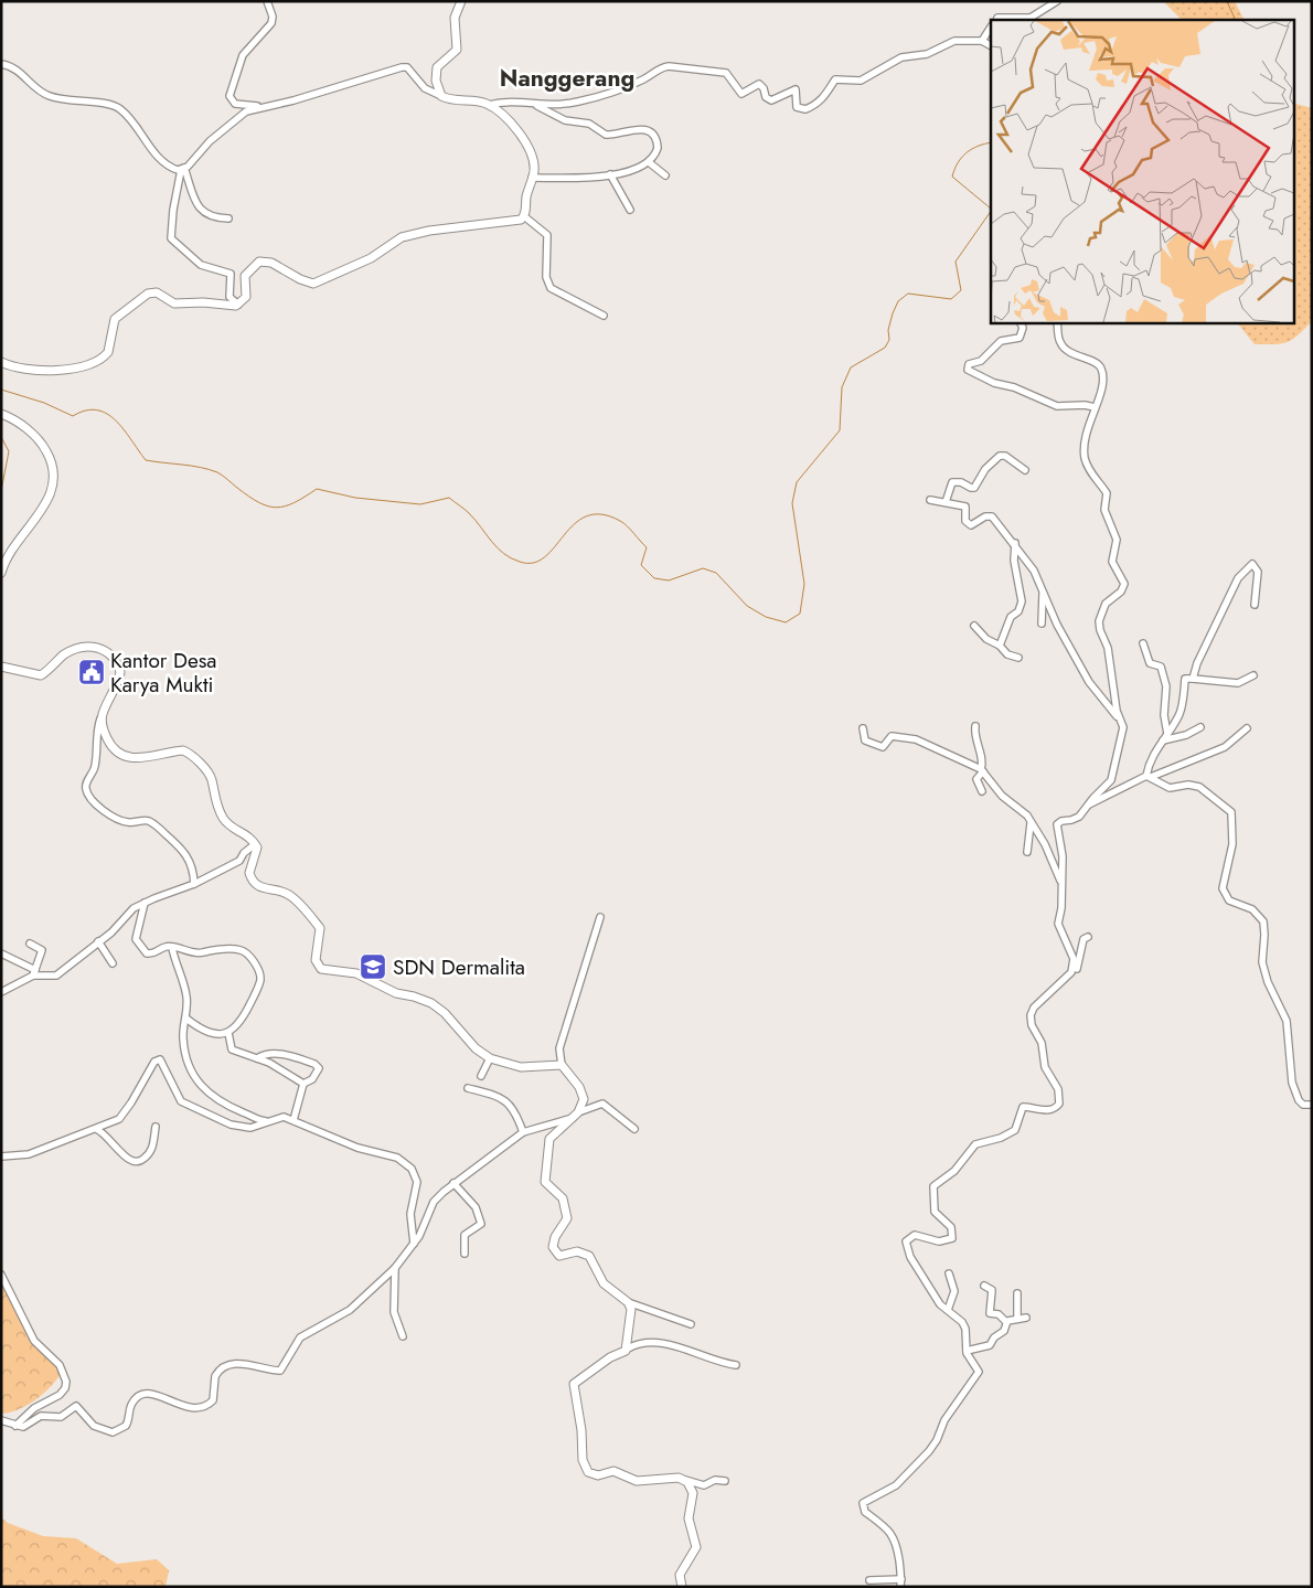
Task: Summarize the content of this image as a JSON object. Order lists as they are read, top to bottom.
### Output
{
  "districts": ["Nanggerang"],
  "places": {
    "public building": ["Kantor Desa Karya Mukti"],
    "school or university": ["SDN Dermalita"]
  }
}
